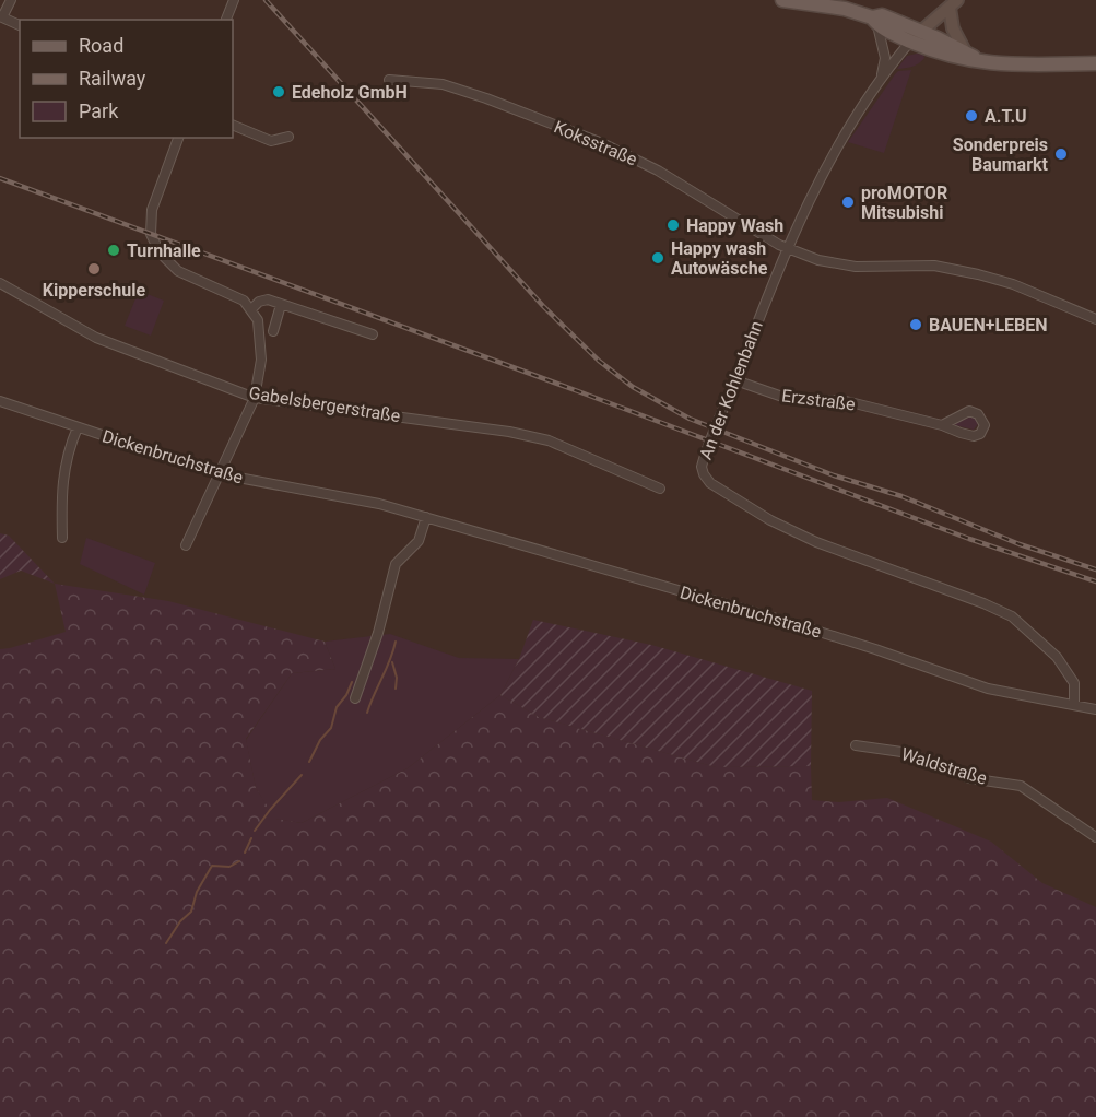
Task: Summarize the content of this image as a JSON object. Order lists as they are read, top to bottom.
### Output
{
  "streets": {
    "street": [
      "Koksstraße",
      "An der Kohlenbahn",
      "Erzstraße",
      "Gabelsbergerstraße",
      "Dickenbruchstraße",
      "Waldstraße"
    ]
  },
  "crossings": [
    ["Koksstraße", "An der Kohlenbahn"],
    ["An der Kohlenbahn", "Erzstraße"],
    ["An der Kohlenbahn", "Dickenbruchstraße"]
  ],
  "places": [
    "Edeholz GmbH",
    "A.T.U",
    "Sonderpreis Baumarkt",
    "proMOTOR Mitsubishi",
    "Happy Wash",
    "Turnhalle",
    "Happy wash Autowäsche",
    "Kipperschule",
    "BAUEN+LEBEN"
  ],
  "legend": ["Road", "Railway", "Park"]
}
